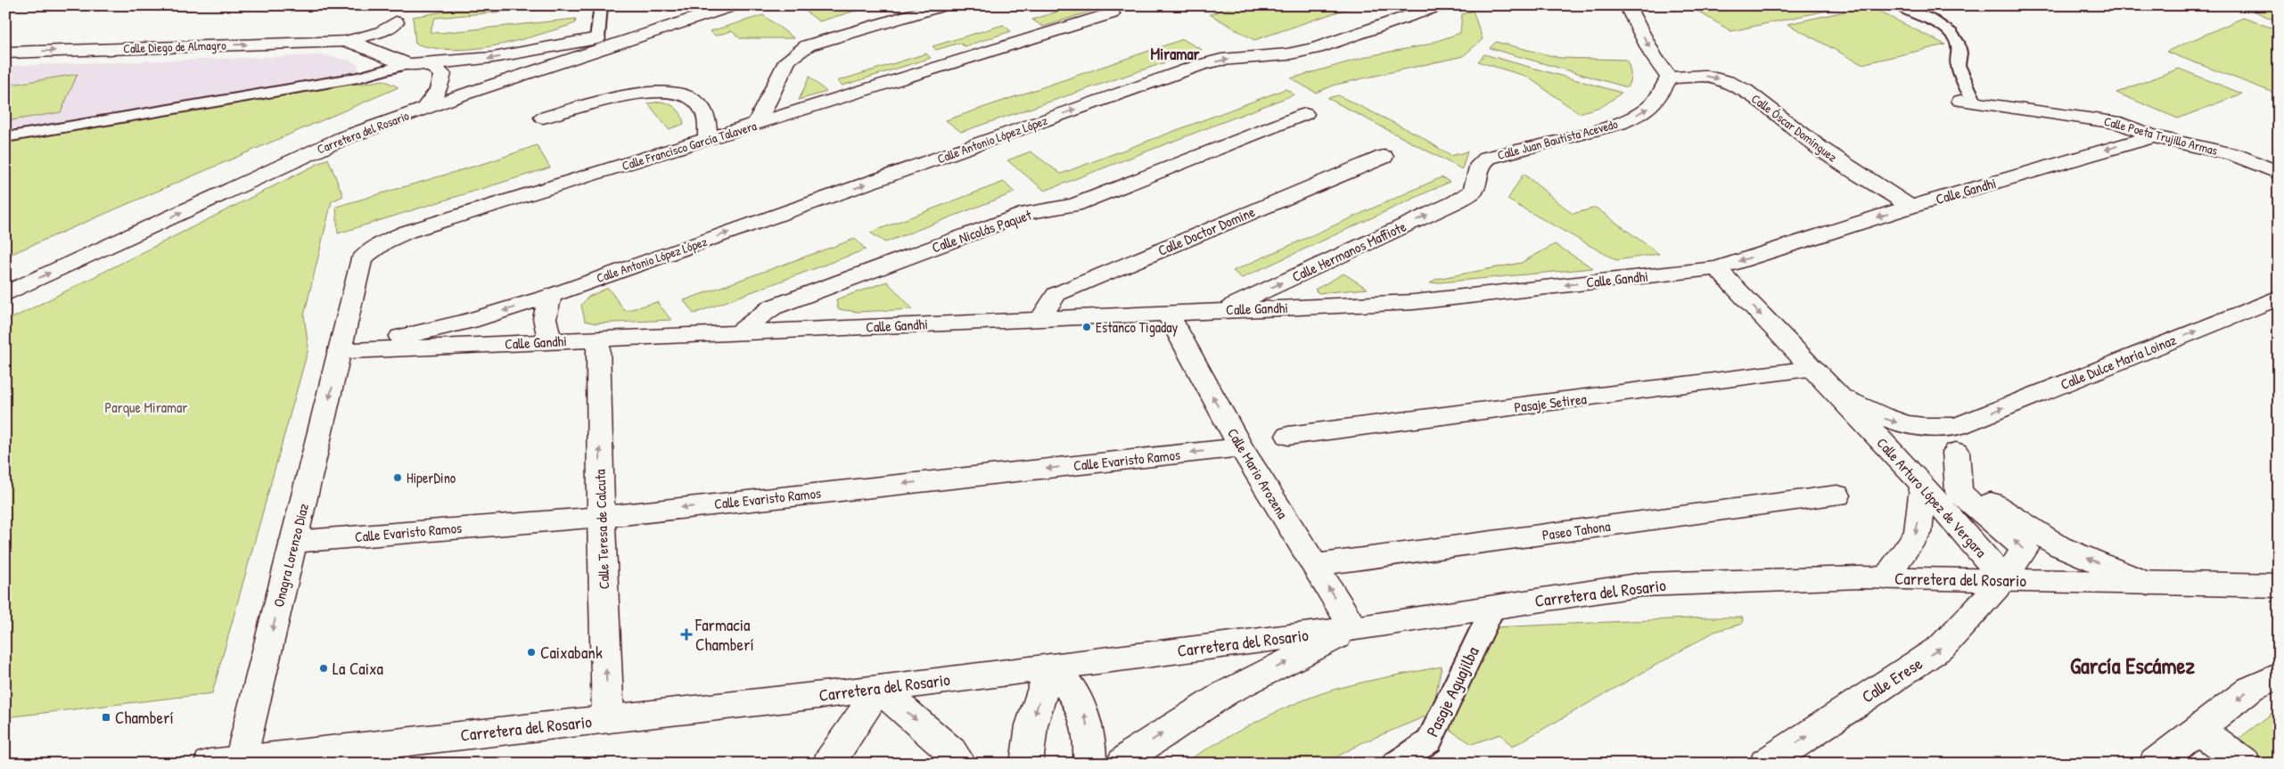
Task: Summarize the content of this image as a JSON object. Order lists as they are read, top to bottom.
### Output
{
  "streets": {
    "street": [
      "Calle Diego de Almagro",
      "Calle Óscar Domínguez",
      "Carretera del Rosario",
      "Calle Poeta Trujillo Armas",
      "Calle Antonio López López",
      "Calle Juan Bautista Acevedo",
      "Calle Francisco García Talavera",
      "Calle Gandhi",
      "Calle Nicolás Paquet",
      "Calle Doctor Domine",
      "Calle Hermanos Maffiote",
      "Calle Dulce María Loinaz",
      "Pasaje Setirea",
      "Calle Evaristo Ramos",
      "Calle Mario Arozena",
      "Calle Arturo López de Vergara",
      "Calle Teresa de Calcuta",
      "Paseo Tahona",
      "Onagra Lorenzo Diaz",
      "Calle Erese"
    ],
    "lane": ["Pasaje Aguajilba"]
  },
  "crossings": [
    ["Calle Diego de Almagro", "Carretera del Rosario"],
    ["Calle Óscar Domínguez", "Calle Juan Bautista Acevedo"],
    ["Calle Óscar Domínguez", "Calle Gandhi"],
    ["Carretera del Rosario", "Calle Mario Arozena"],
    ["Carretera del Rosario", "Calle Arturo López de Vergara"],
    ["Carretera del Rosario", "Calle Teresa de Calcuta"],
    ["Carretera del Rosario", "Onagra Lorenzo Diaz"],
    ["Carretera del Rosario", "Calle Erese"],
    ["Carretera del Rosario", "Pasaje Aguajilba"],
    ["Calle Poeta Trujillo Armas", "Calle Gandhi"],
    ["Calle Antonio López López", "Calle Francisco García Talavera"],
    ["Calle Antonio López López", "Calle Gandhi"],
    ["Calle Antonio López López", "Onagra Lorenzo Diaz"],
    ["Calle Juan Bautista Acevedo", "Calle Hermanos Maffiote"],
    ["Calle Francisco García Talavera", "Calle Gandhi"],
    ["Calle Francisco García Talavera", "Onagra Lorenzo Diaz"],
    ["Calle Gandhi", "Calle Nicolás Paquet"],
    ["Calle Gandhi", "Calle Doctor Domine"],
    ["Calle Gandhi", "Calle Hermanos Maffiote"],
    ["Calle Gandhi", "Calle Mario Arozena"],
    ["Calle Gandhi", "Calle Arturo López de Vergara"],
    ["Calle Gandhi", "Calle Teresa de Calcuta"],
    ["Calle Gandhi", "Onagra Lorenzo Diaz"],
    ["Calle Dulce María Loinaz", "Calle Arturo López de Vergara"],
    ["Pasaje Setirea", "Calle Arturo López de Vergara"],
    ["Calle Evaristo Ramos", "Calle Mario Arozena"],
    ["Calle Evaristo Ramos", "Calle Teresa de Calcuta"],
    ["Calle Evaristo Ramos", "Onagra Lorenzo Diaz"],
    ["Calle Mario Arozena", "Paseo Tahona"],
    ["Calle Arturo López de Vergara", "Calle Erese"]
  ],
  "one_way": [
    "Calle Diego de Almagro",
    "Calle Óscar Domínguez",
    "Calle Antonio López López",
    "Calle Juan Bautista Acevedo",
    "Calle Gandhi",
    "Calle Hermanos Maffiote",
    "Calle Dulce María Loinaz",
    "Calle Evaristo Ramos",
    "Calle Mario Arozena",
    "Calle Teresa de Calcuta",
    "Onagra Lorenzo Diaz",
    "Calle Erese"
  ],
  "districts": ["Miramar", "García Escámez"],
  "parks": ["Parque Miramar"],
  "places": {
    "other": [
      "Estanco Tigaday",
      "HiperDino",
      "Caixabank",
      "La Caixa"
    ],
    "health": ["Farmacia Chamberí"],
    "transit": ["Chamberí"]
  }
}
